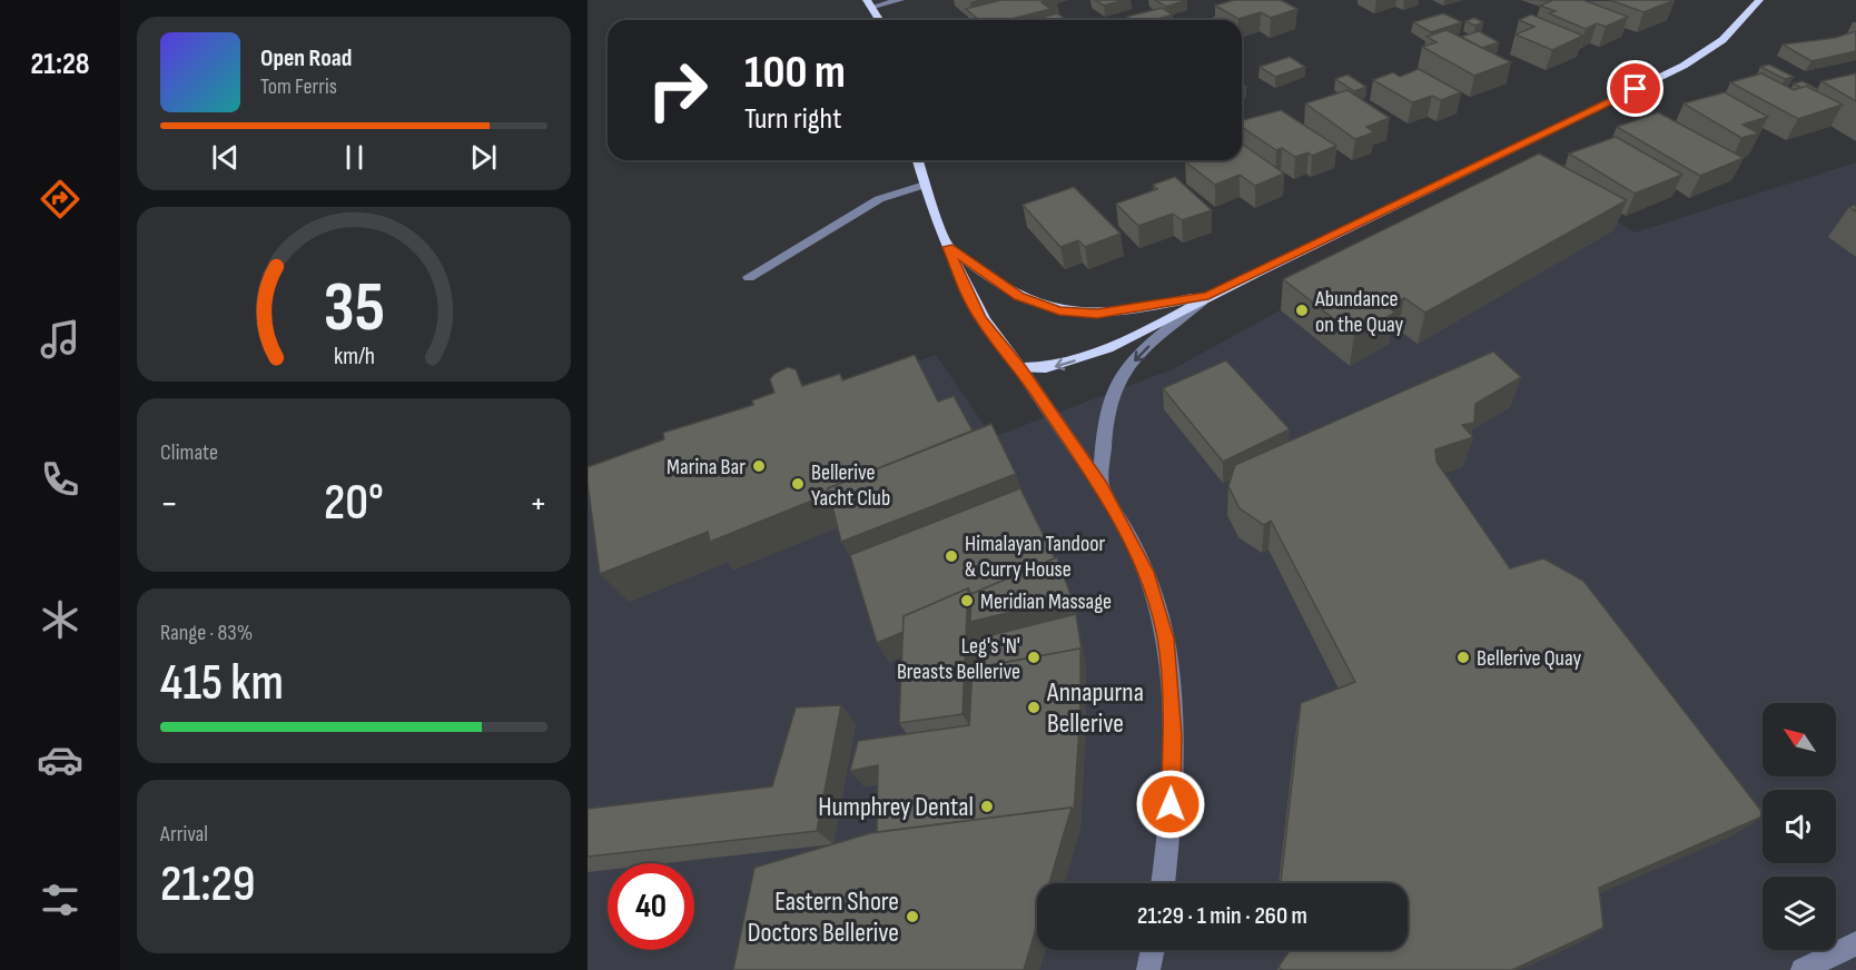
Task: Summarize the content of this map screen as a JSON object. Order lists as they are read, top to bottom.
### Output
{
  "places": [
    "Abundance on the Quay",
    "Marina Bar",
    "Bellerive Yacht Club",
    "Himalayan Tandoor & Curry House",
    "Meridian Massage",
    "Leg's 'N' Breasts Bellerive",
    "Bellerive Quay",
    "Annapurna Bellerive",
    "Humphrey Dental",
    "Eastern Shore Doctors Bellerive"
  ],
  "north": "top left",
  "page": {
    "tabs": "21:28",
    "turn": ["100 m", "Turn right"],
    "song": ["Open Road", "Tom Ferris"],
    "tile": [
      "Climate",
      ["Range · 83%", "415 km"],
      ["Arrival", "21:29"]
    ],
    "heat": ["−", "20°", "+"],
    "limit": "40",
    "trip": "21:29 · 1 min · 260 m",
    "gauge": ["35", "km/h"]
  }
}
